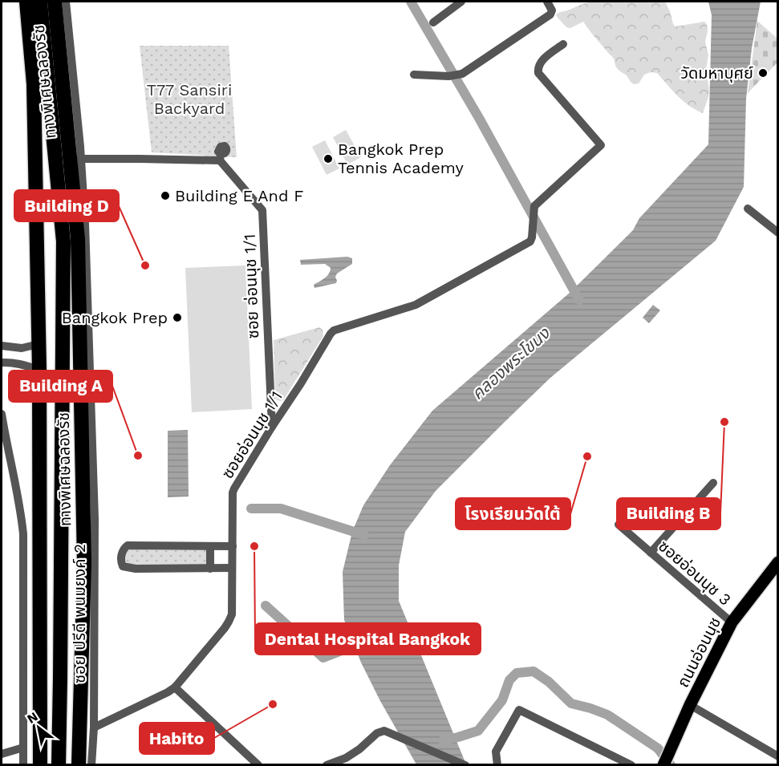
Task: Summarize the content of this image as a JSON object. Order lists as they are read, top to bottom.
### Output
{
  "streets": {
    "highway": ["ทางพิเศษฉลองรัช"],
    "main road": ["ถนนอ่อนนุช"],
    "street": [
      "ซอย อ่อนนุช 1/1",
      "ซอยอ่อนนุช 1/1",
      "ซอยอ่อนนุช 3",
      "ซอย ปรีดี พนมยงค์ 2"
    ]
  },
  "crossings": [
    ["ซอย อ่อนนุช 1/1", "ซอยอ่อนนุช 1/1"],
    ["ซอย อ่อนนุช 1/1", "ซอย ปรีดี พนมยงค์ 2"],
    ["ซอยอ่อนนุช 3", "ถนนอ่อนนุช"]
  ],
  "water": ["คลองพระโขนง"],
  "parks": ["T77 Sansiri Backyard"],
  "places": [
    "วัดมหาบุศย์",
    "Bangkok Prep Tennis Academy",
    "Building E And F",
    "Building D",
    "Bangkok Prep",
    "Building B",
    "Building A",
    "โรงเรียนวัดใต้",
    "Dental Hospital Bangkok",
    "Habito"
  ],
  "north": "top left"
}
